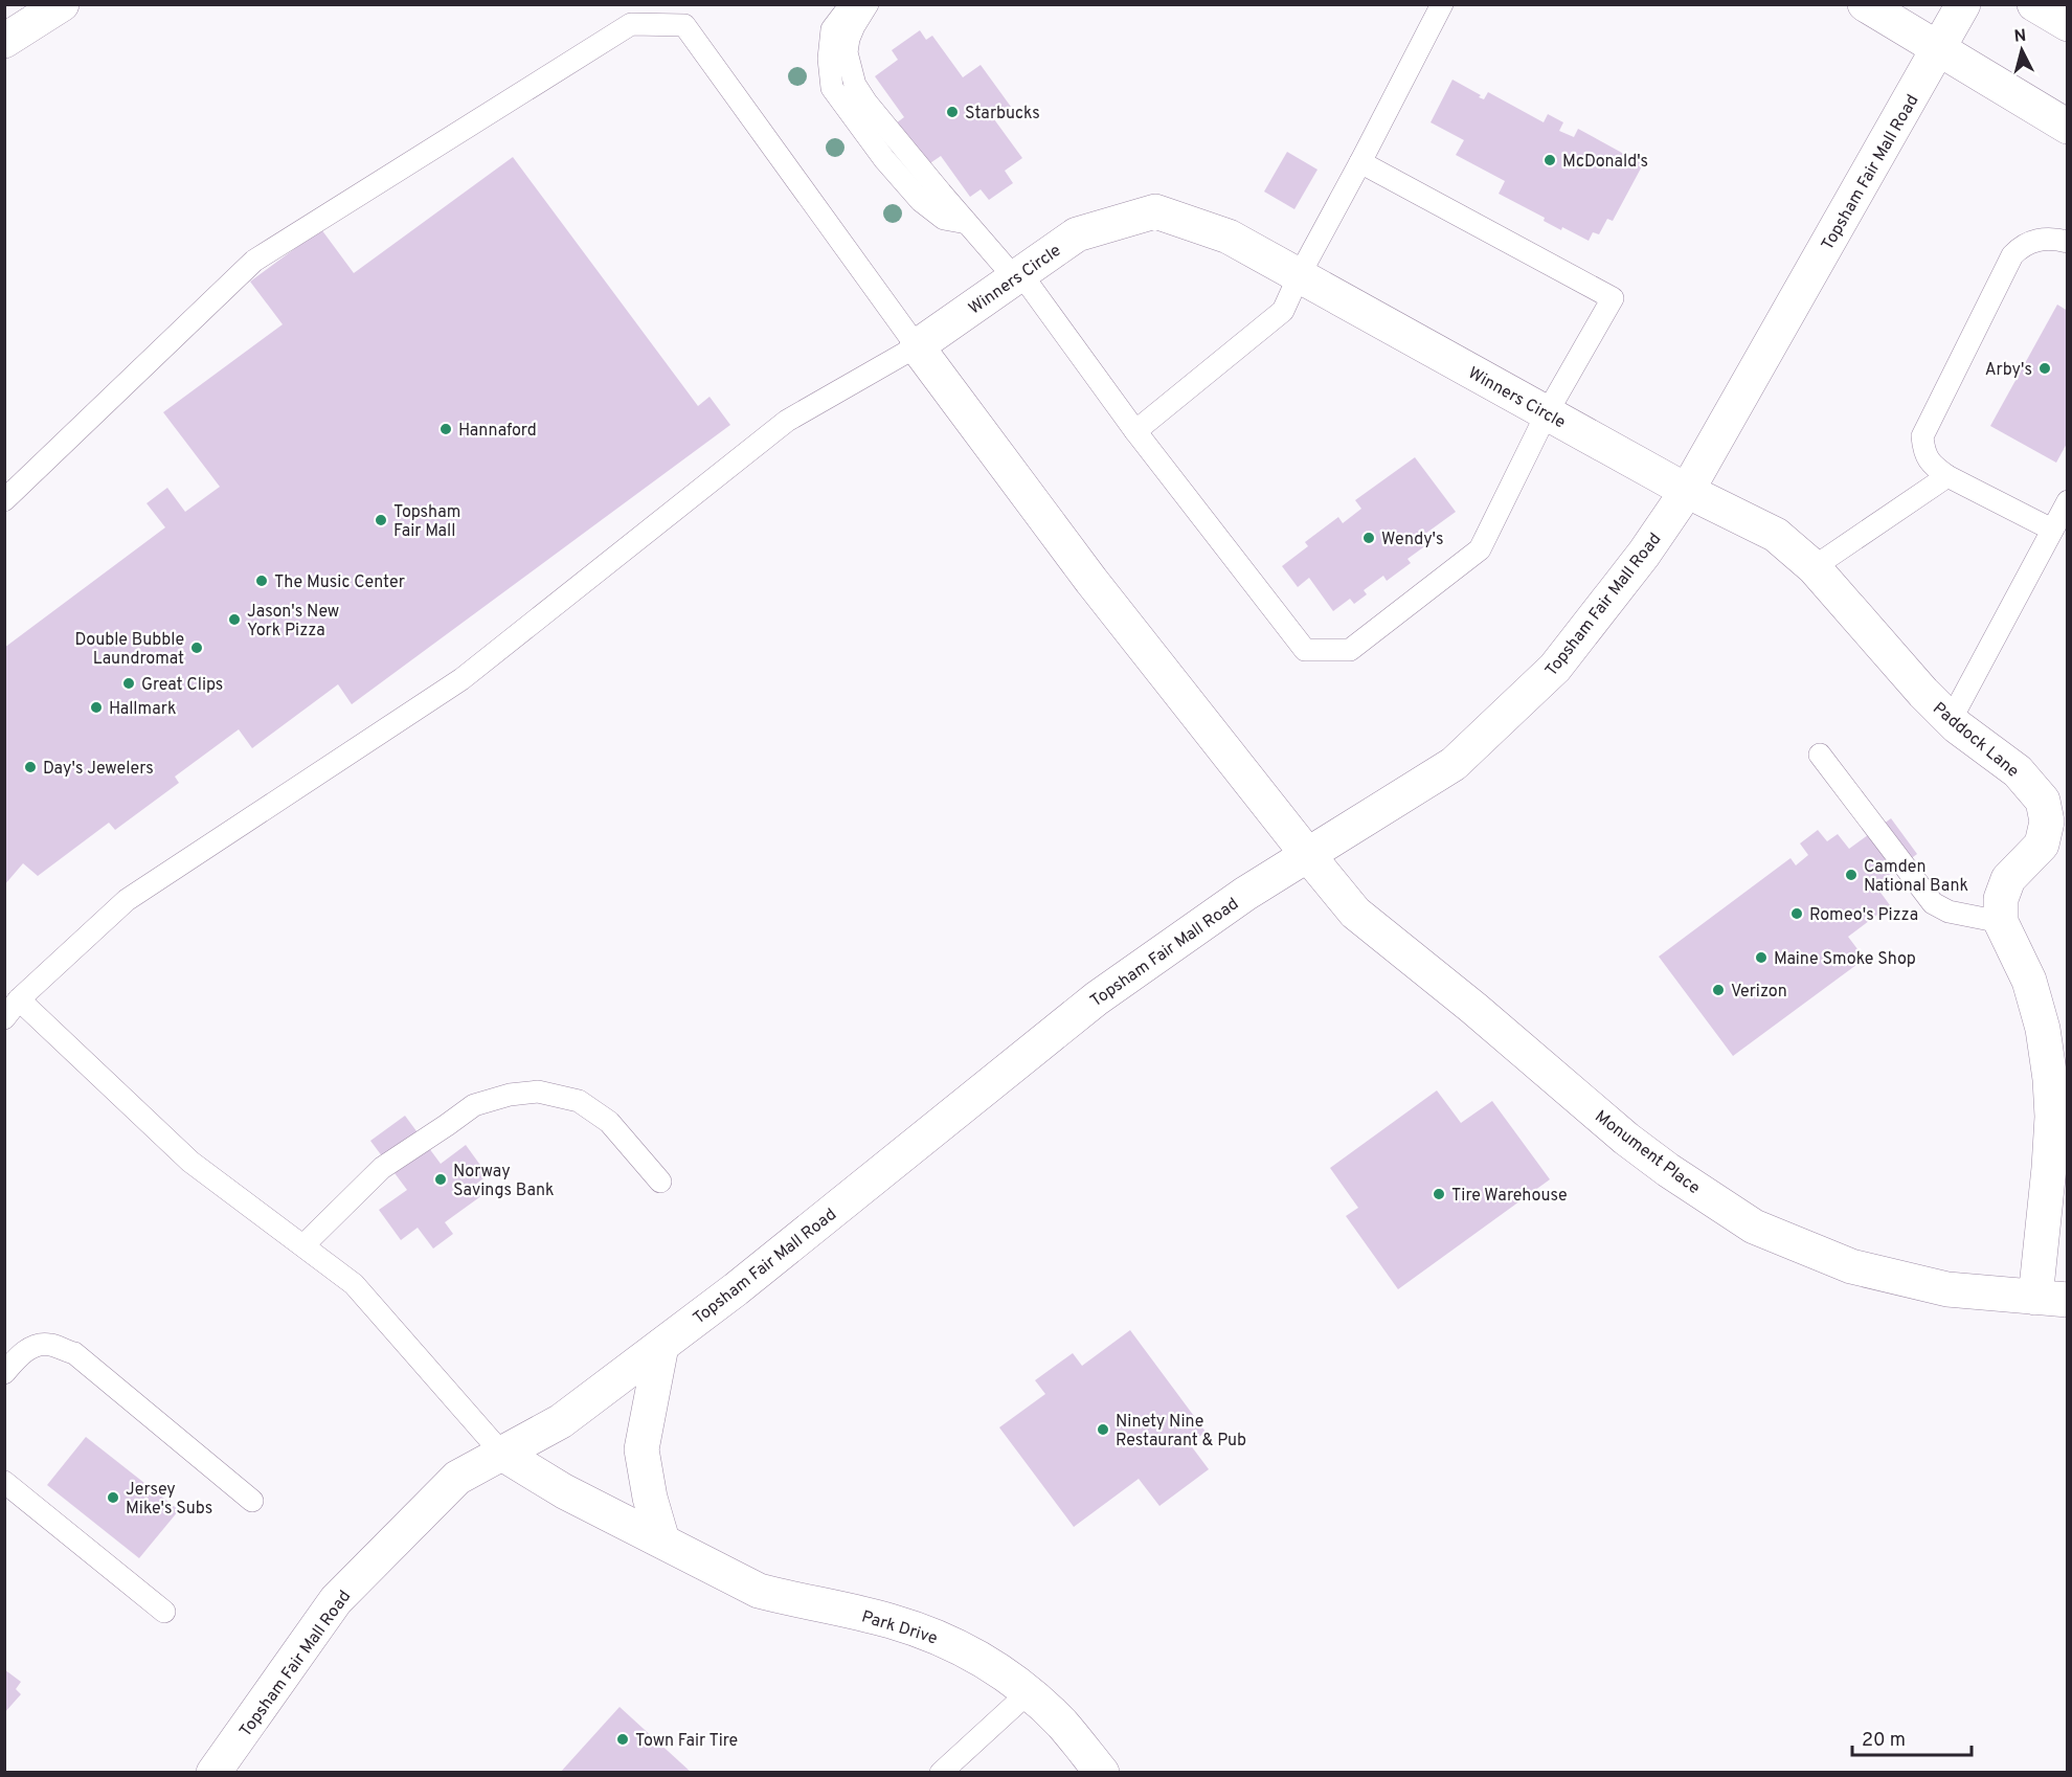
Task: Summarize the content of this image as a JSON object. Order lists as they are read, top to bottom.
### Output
{
  "streets": {
    "main road": [
      "Topsham Fair Mall Road",
      "Winners Circle",
      "Paddock Lane",
      "Monument Place",
      "Park Drive"
    ]
  },
  "crossings": [
    ["Topsham Fair Mall Road", "Winners Circle"],
    ["Topsham Fair Mall Road", "Paddock Lane"],
    ["Topsham Fair Mall Road", "Monument Place"],
    ["Topsham Fair Mall Road", "Park Drive"],
    ["Winners Circle", "Paddock Lane"]
  ],
  "places": [
    "Starbucks",
    "McDonald's",
    "Arby's",
    "Hannaford",
    "Topsham Fair Mall",
    "Wendy's",
    "The Music Center",
    "Jason's New York Pizza",
    "Double Bubble Laundromat",
    "Great Clips",
    "Hallmark",
    "Day's Jewelers",
    "Camden National Bank",
    "Romeo's Pizza",
    "Maine Smoke Shop",
    "Verizon",
    "Norway Savings Bank",
    "Tire Warehouse",
    "Ninety Nine Restaurant & Pub",
    "Jersey Mike's Subs",
    "Town Fair Tire"
  ],
  "scale_bar": "20 m",
  "north": "top"
}
